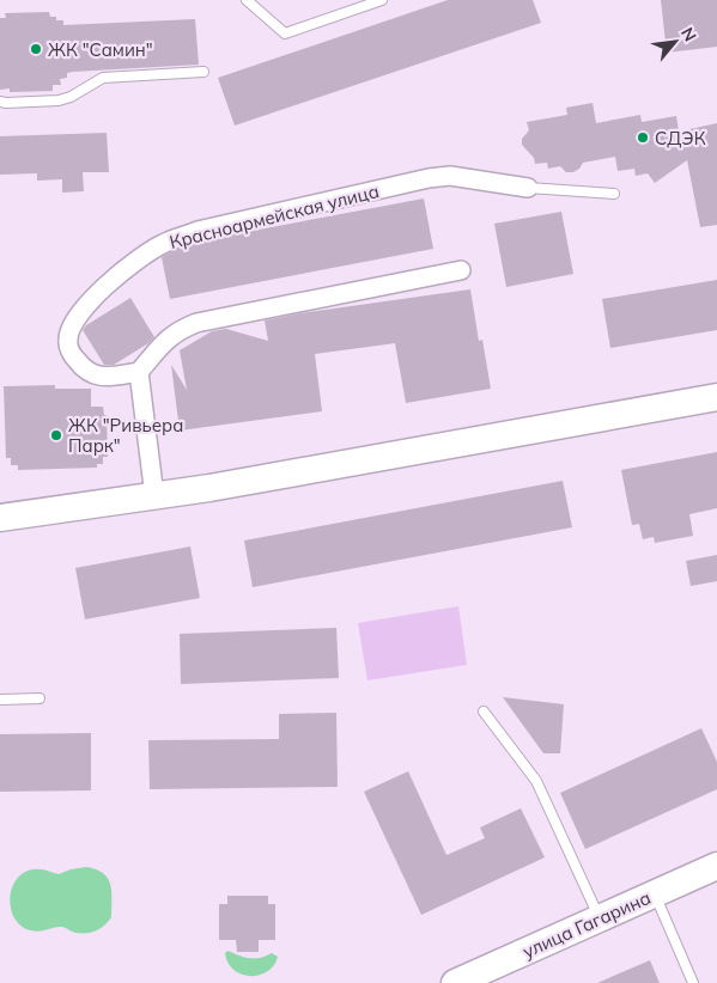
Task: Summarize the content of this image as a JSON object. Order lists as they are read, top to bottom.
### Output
{
  "streets": {
    "street": ["Красноармейская улица", "улица Гагарина"]
  },
  "places": ["ЖК \"Самин\"", "СДЭК", "ЖК \"Ривьера Парк\""],
  "north": "top right"
}
